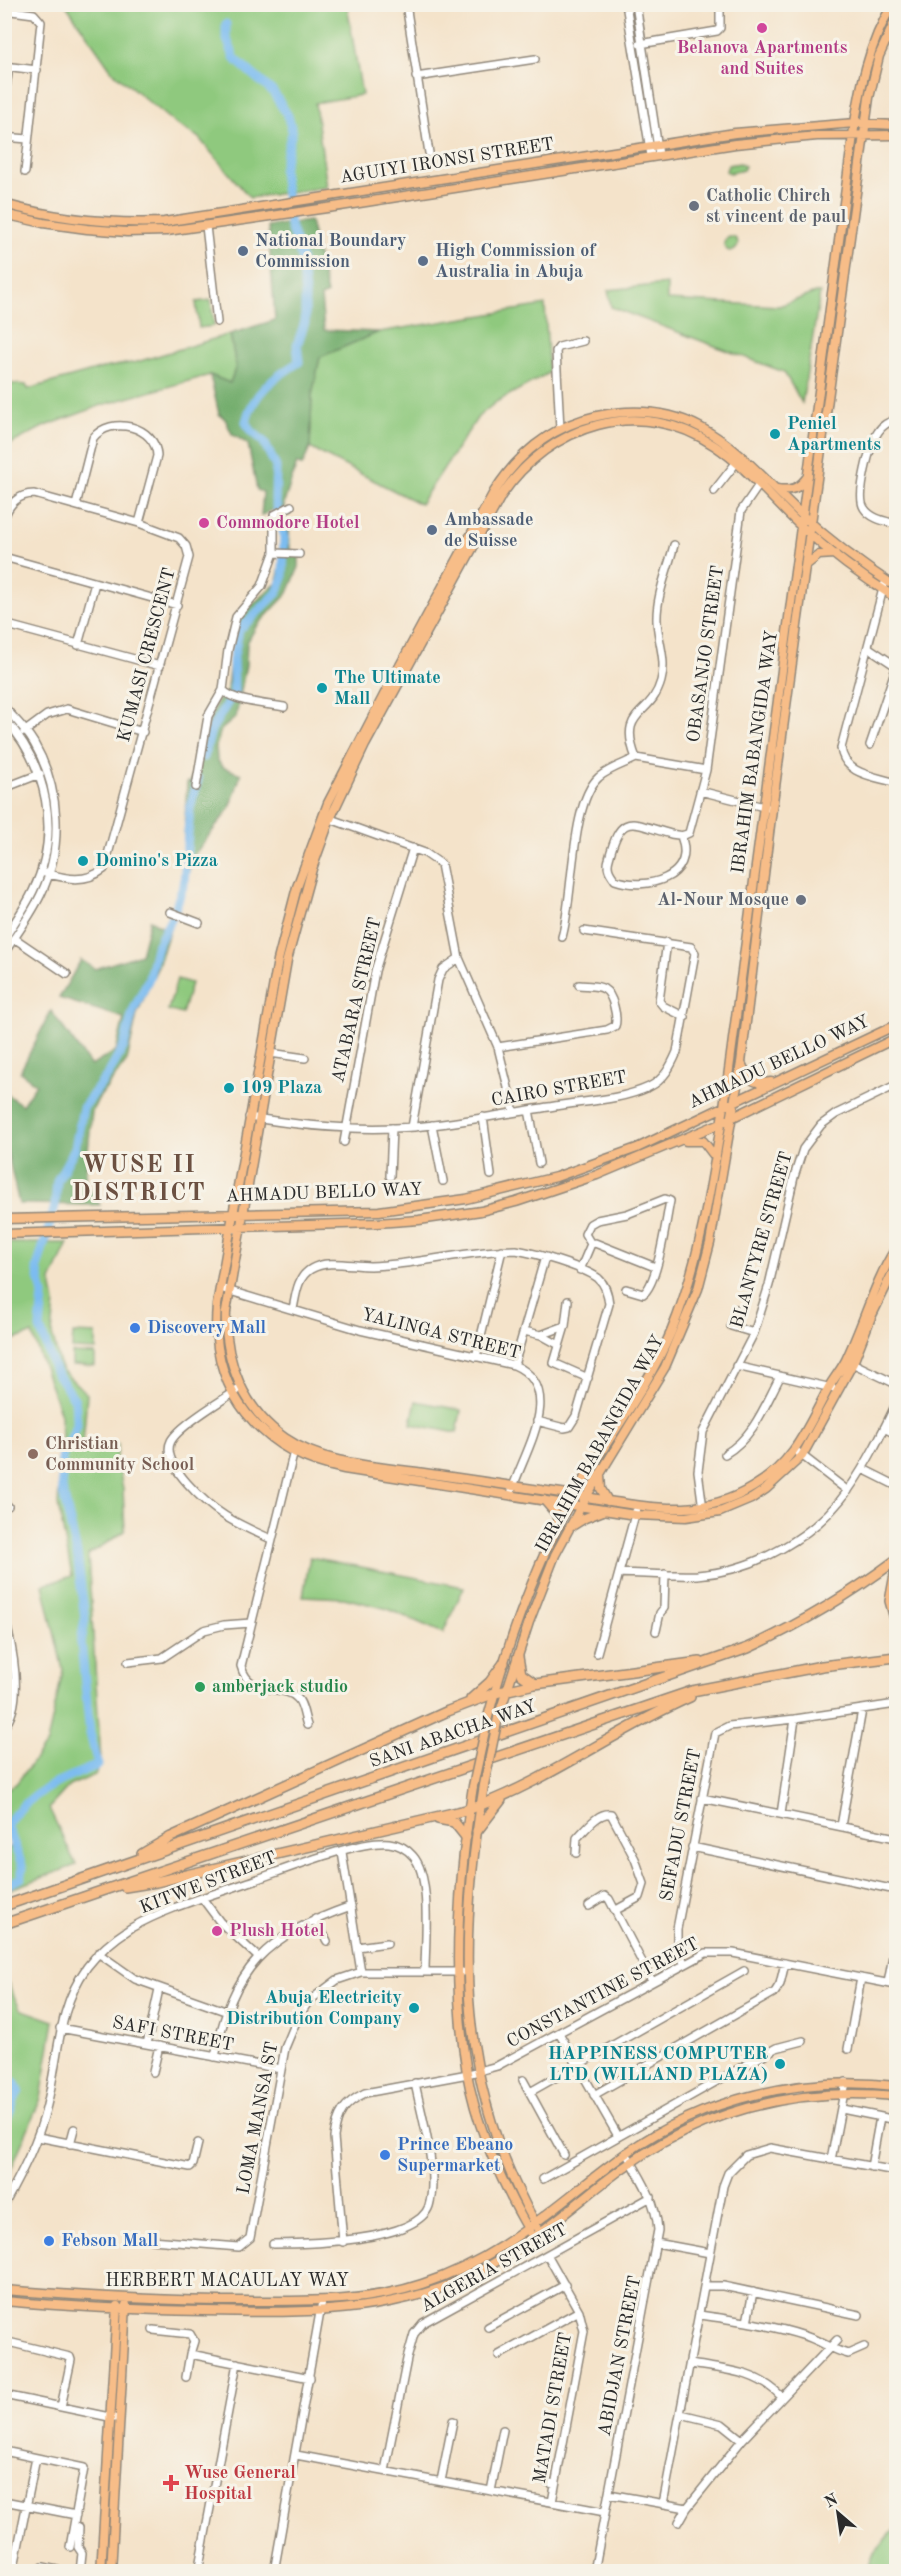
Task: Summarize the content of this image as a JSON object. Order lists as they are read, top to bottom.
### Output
{
  "streets": {
    "highway": ["SANI ABACHA WAY"],
    "main road": [
      "AGUIYI IRONSI STREET",
      "IBRAHIM BABANGIDA WAY",
      "AHMADU BELLO WAY",
      "HERBERT MACAULAY WAY"
    ],
    "street": [
      "OBASANJO STREET",
      "KUMASI CRESCENT",
      "ATABARA STREET",
      "CAIRO STREET",
      "BLANTYRE STREET",
      "YALINGA STREET",
      "SEFADU STREET",
      "KITWE STREET",
      "CONSTANTINE STREET",
      "SAFI STREET",
      "LOMA MANSA ST",
      "ALGERIA STREET",
      "ABIDJAN STREET",
      "MATADI STREET"
    ]
  },
  "crossings": [
    ["AGUIYI IRONSI STREET", "IBRAHIM BABANGIDA WAY"],
    ["IBRAHIM BABANGIDA WAY", "AHMADU BELLO WAY"],
    ["IBRAHIM BABANGIDA WAY", "CONSTANTINE STREET"],
    ["IBRAHIM BABANGIDA WAY", "LOMA MANSA ST"],
    ["IBRAHIM BABANGIDA WAY", "HERBERT MACAULAY WAY"],
    ["ATABARA STREET", "CAIRO STREET"],
    ["SEFADU STREET", "CONSTANTINE STREET"],
    ["KITWE STREET", "SAFI STREET"],
    ["KITWE STREET", "LOMA MANSA ST"],
    ["SAFI STREET", "LOMA MANSA ST"],
    ["ALGERIA STREET", "ABIDJAN STREET"],
    ["ALGERIA STREET", "MATADI STREET"],
    ["HERBERT MACAULAY WAY", "ABIDJAN STREET"]
  ],
  "districts": ["WUSE II DISTRICT"],
  "places": {
    "other": [
      "Belanova Apartments and Suites",
      "Catholic Chirch st vincent de paul",
      "National Boundary Commission",
      "High Commission of Australia in Abuja",
      "Peniel Apartments",
      "Commodore Hotel",
      "Ambassade de Suisse",
      "The Ultimate Mall",
      "Domino's Pizza",
      "Al-Nour Mosque",
      "109 Plaza",
      "Discovery Mall",
      "Christian Community School",
      "amberjack studio",
      "Plush Hotel",
      "Abuja Electricity Distribution Company",
      "HAPPINESS COMPUTER LTD (WILLAND PLAZA)",
      "Prince Ebeano Supermarket",
      "Febson Mall"
    ],
    "health": ["Wuse General Hospital"]
  },
  "north": "top left"
}
